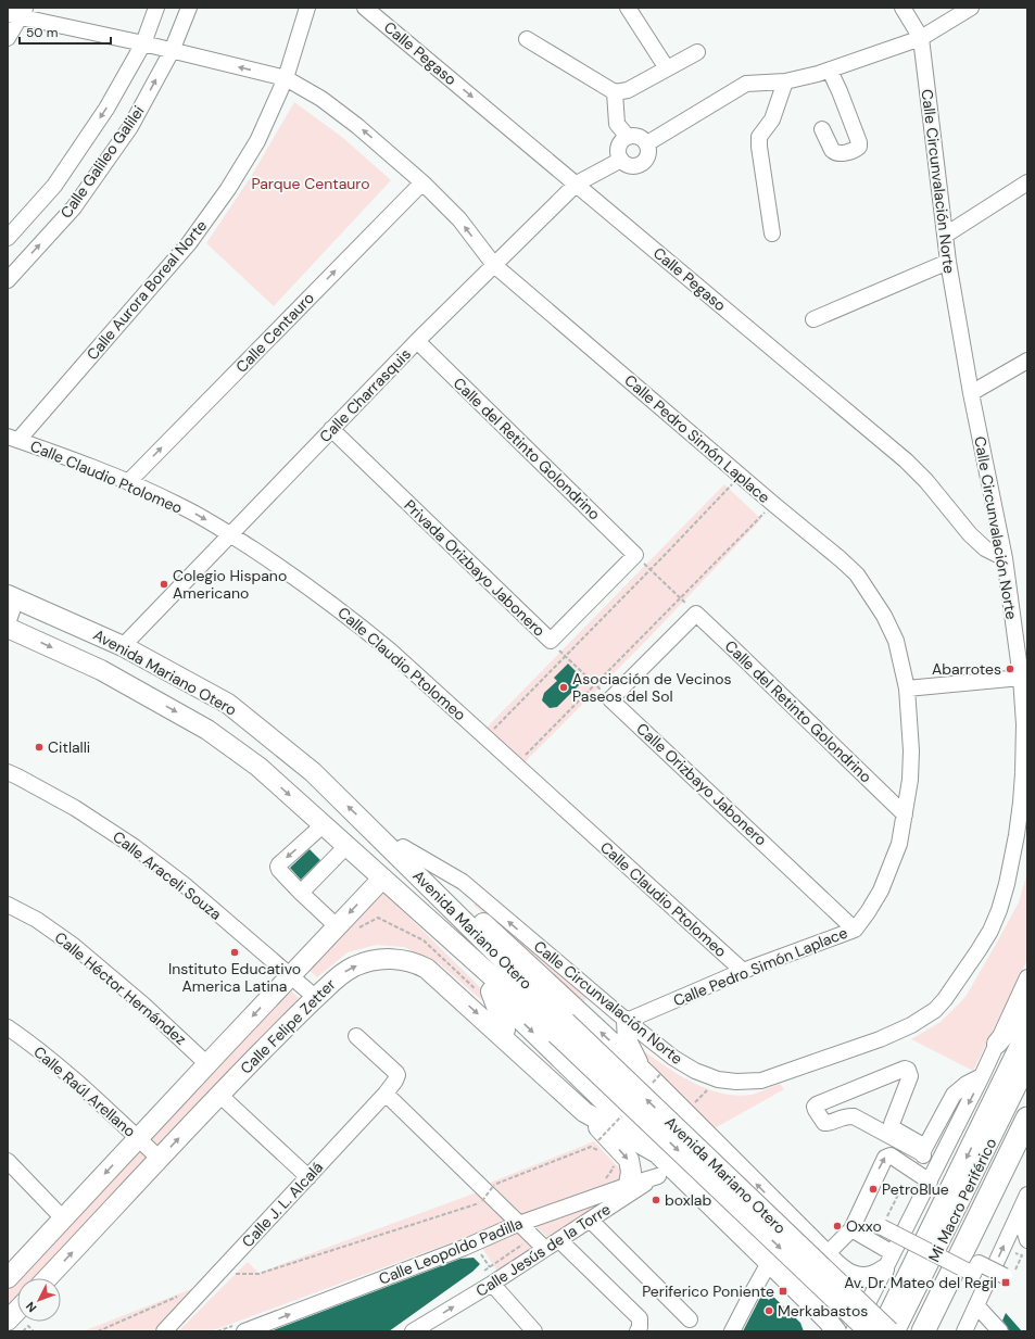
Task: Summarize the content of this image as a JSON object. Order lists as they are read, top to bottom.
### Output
{
  "streets": {
    "main road": ["Avenida Mariano Otero", "Calle Felipe Zetter"],
    "street": [
      "Calle Pegaso",
      "Calle Galileo Galilei",
      "Calle Circunvalación Norte",
      "Calle Aurora Boreal Norte",
      "Calle Centauro",
      "Calle Charrasquis",
      "Calle Pedro Simón Laplace",
      "Calle del Retinto Golondrino",
      "Calle Claudio Ptolomeo",
      "Privada Orizbayo Jabonero",
      "Calle Orizbayo Jabonero",
      "Calle Araceli Souza",
      "Calle Héctor Hernández",
      "Calle Raúl Arellano",
      "Mi Macro Periférico",
      "Calle J. L. Alcalá",
      "Calle Jesús de la Torre",
      "Calle Leopoldo Padilla"
    ]
  },
  "crossings": [
    ["Calle Pegaso", "Calle Circunvalación Norte"],
    ["Calle Pegaso", "Calle Charrasquis"],
    ["Calle Galileo Galilei", "Calle Pedro Simón Laplace"],
    ["Calle Circunvalación Norte", "Calle Pedro Simón Laplace"],
    ["Calle Aurora Boreal Norte", "Calle Pedro Simón Laplace"],
    ["Calle Aurora Boreal Norte", "Calle Claudio Ptolomeo"],
    ["Calle Centauro", "Calle Pedro Simón Laplace"],
    ["Calle Centauro", "Calle Claudio Ptolomeo"],
    ["Calle Charrasquis", "Calle Pedro Simón Laplace"],
    ["Calle Charrasquis", "Calle del Retinto Golondrino"],
    ["Calle Charrasquis", "Calle Claudio Ptolomeo"],
    ["Calle Charrasquis", "Privada Orizbayo Jabonero"],
    ["Calle Charrasquis", "Avenida Mariano Otero"],
    ["Calle Pedro Simón Laplace", "Calle del Retinto Golondrino"],
    ["Calle Pedro Simón Laplace", "Calle Claudio Ptolomeo"],
    ["Calle Pedro Simón Laplace", "Calle Orizbayo Jabonero"],
    ["Calle del Retinto Golondrino", "Privada Orizbayo Jabonero"],
    ["Avenida Mariano Otero", "Calle Felipe Zetter"],
    ["Calle Araceli Souza", "Calle Felipe Zetter"],
    ["Calle Héctor Hernández", "Calle Felipe Zetter"],
    ["Calle Felipe Zetter", "Calle Raúl Arellano"],
    ["Calle Felipe Zetter", "Calle Jesús de la Torre"],
    ["Calle Felipe Zetter", "Calle Leopoldo Padilla"],
    ["Calle Jesús de la Torre", "Calle Leopoldo Padilla"]
  ],
  "one_way": ["Calle Centauro", "Calle Leopoldo Padilla"],
  "parks": ["Parque Centauro"],
  "places": {
    "other": [
      "Colegio Hispano Americano",
      "Abarrotes",
      "Asociación de Vecinos Paseos del Sol",
      "Citlalli",
      "Instituto Educativo America Latina",
      "PetroBlue",
      "boxlab",
      "Oxxo",
      "Merkabastos"
    ],
    "transit": ["Av. Dr. Mateo del Regil", "Periferico Poniente"]
  },
  "scale_bar": "50 m",
  "north": "bottom left"
}
